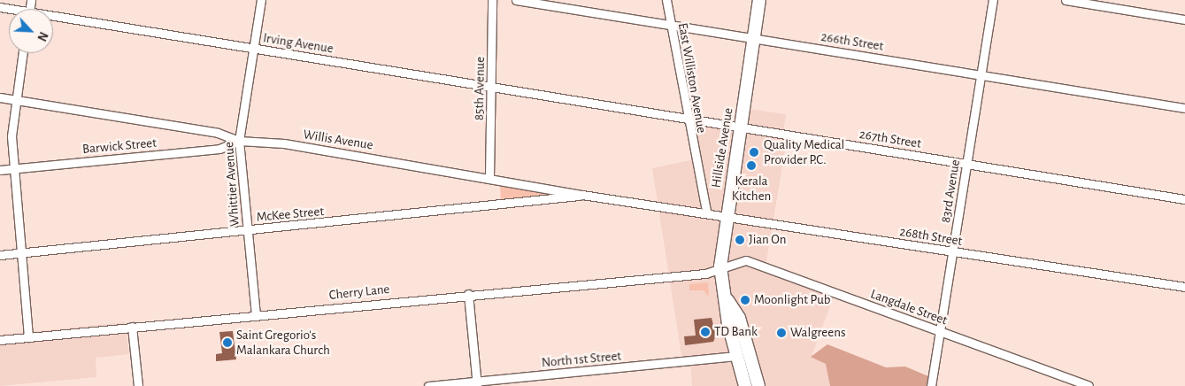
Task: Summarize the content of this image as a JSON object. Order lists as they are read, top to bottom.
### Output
{
  "streets": {
    "main road": ["Hillside Avenue"],
    "street": [
      "266th Street",
      "Irving Avenue",
      "East Williston Avenue",
      "85th Avenue",
      "267th Street",
      "Willis Avenue",
      "Barwick Street",
      "Whittier Avenue",
      "83rd Avenue",
      "McKee Street",
      "268th Street",
      "Cherry Lane",
      "Langdale Street",
      "North 1st Street"
    ]
  },
  "crossings": [
    ["266th Street", "East Williston Avenue"],
    ["266th Street", "Hillside Avenue"],
    ["266th Street", "83rd Avenue"],
    ["Irving Avenue", "85th Avenue"],
    ["Irving Avenue", "267th Street"],
    ["Irving Avenue", "Whittier Avenue"],
    ["East Williston Avenue", "267th Street"],
    ["East Williston Avenue", "268th Street"],
    ["85th Avenue", "Willis Avenue"],
    ["267th Street", "Hillside Avenue"],
    ["267th Street", "83rd Avenue"],
    ["Willis Avenue", "Barwick Street"],
    ["Willis Avenue", "Whittier Avenue"],
    ["Willis Avenue", "McKee Street"],
    ["Willis Avenue", "268th Street"],
    ["Barwick Street", "Whittier Avenue"],
    ["Hillside Avenue", "268th Street"],
    ["Hillside Avenue", "Cherry Lane"],
    ["Hillside Avenue", "Langdale Street"],
    ["Hillside Avenue", "North 1st Street"],
    ["Whittier Avenue", "McKee Street"],
    ["Whittier Avenue", "Cherry Lane"],
    ["83rd Avenue", "268th Street"],
    ["83rd Avenue", "Langdale Street"],
    ["Cherry Lane", "Langdale Street"]
  ],
  "places": [
    "Quality Medical Provider P.C.",
    "Kerala Kitchen",
    "Jian On",
    "Moonlight Pub",
    "TD Bank",
    "Walgreens",
    "Saint Gregorio's Malankara Church"
  ],
  "north": "bottom right"
}
